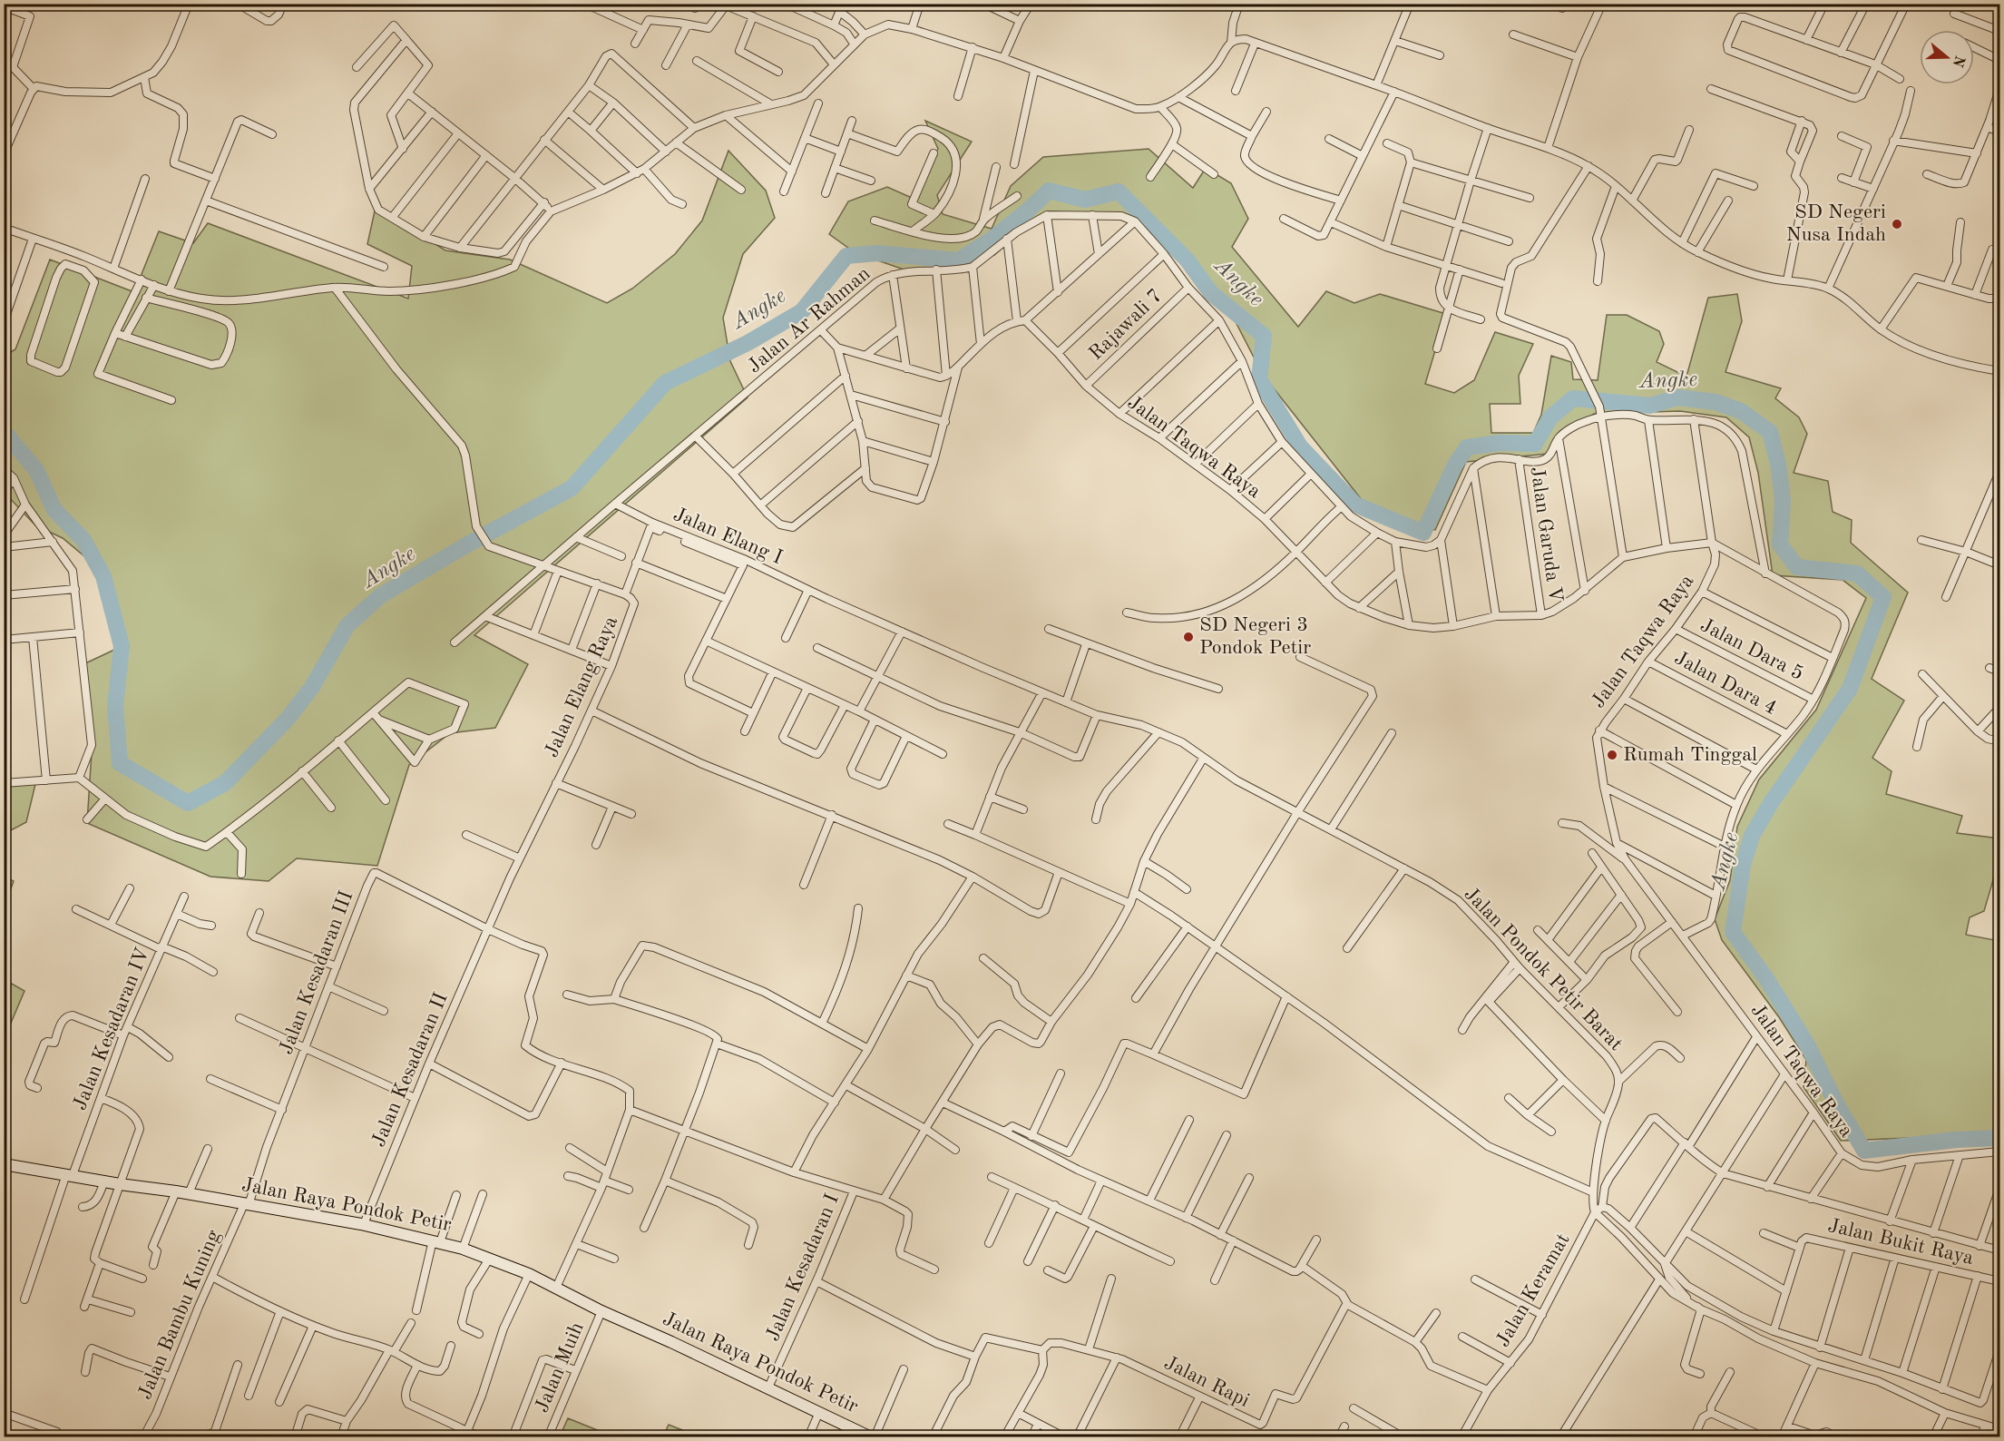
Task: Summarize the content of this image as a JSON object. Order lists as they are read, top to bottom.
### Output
{
  "streets": {
    "main road": ["Jalan Raya Pondok Petir"],
    "street": [
      "Jalan Ar Rahman",
      "Rajawali 7",
      "Jalan Taqwa Raya",
      "Jalan Garuda V",
      "Jalan Elang I",
      "Jalan Dara 5",
      "Jalan Dara 4",
      "Jalan Elang Raya",
      "Jalan Pondok Petir Barat",
      "Jalan Kesadaran III",
      "Jalan Kesadaran IV",
      "Jalan Kesadaran II",
      "Jalan Bukit Raya",
      "Jalan Kesadaran I",
      "Jalan Keramat",
      "Jalan Bambu Kuning",
      "Jalan Muih",
      "Jalan Rapi"
    ]
  },
  "crossings": [
    ["Jalan Ar Rahman", "Jalan Elang I"],
    ["Rajawali 7", "Jalan Taqwa Raya"],
    ["Jalan Taqwa Raya", "Jalan Garuda V"],
    ["Jalan Taqwa Raya", "Jalan Dara 5"],
    ["Jalan Taqwa Raya", "Jalan Dara 4"],
    ["Jalan Elang I", "Jalan Pondok Petir Barat"],
    ["Jalan Elang Raya", "Jalan Kesadaran III"],
    ["Jalan Elang Raya", "Jalan Kesadaran II"],
    ["Jalan Pondok Petir Barat", "Jalan Keramat"],
    ["Jalan Kesadaran III", "Jalan Kesadaran II"],
    ["Jalan Kesadaran III", "Jalan Raya Pondok Petir"],
    ["Jalan Kesadaran III", "Jalan Bambu Kuning"],
    ["Jalan Kesadaran IV", "Jalan Raya Pondok Petir"],
    ["Jalan Kesadaran II", "Jalan Raya Pondok Petir"],
    ["Jalan Raya Pondok Petir", "Jalan Kesadaran I"],
    ["Jalan Raya Pondok Petir", "Jalan Bambu Kuning"],
    ["Jalan Raya Pondok Petir", "Jalan Muih"]
  ],
  "water": ["Angke"],
  "places": ["SD Negeri Nusa Indah", "SD Negeri 3 Pondok Petir", "Rumah Tinggal"],
  "north": "right"
}
